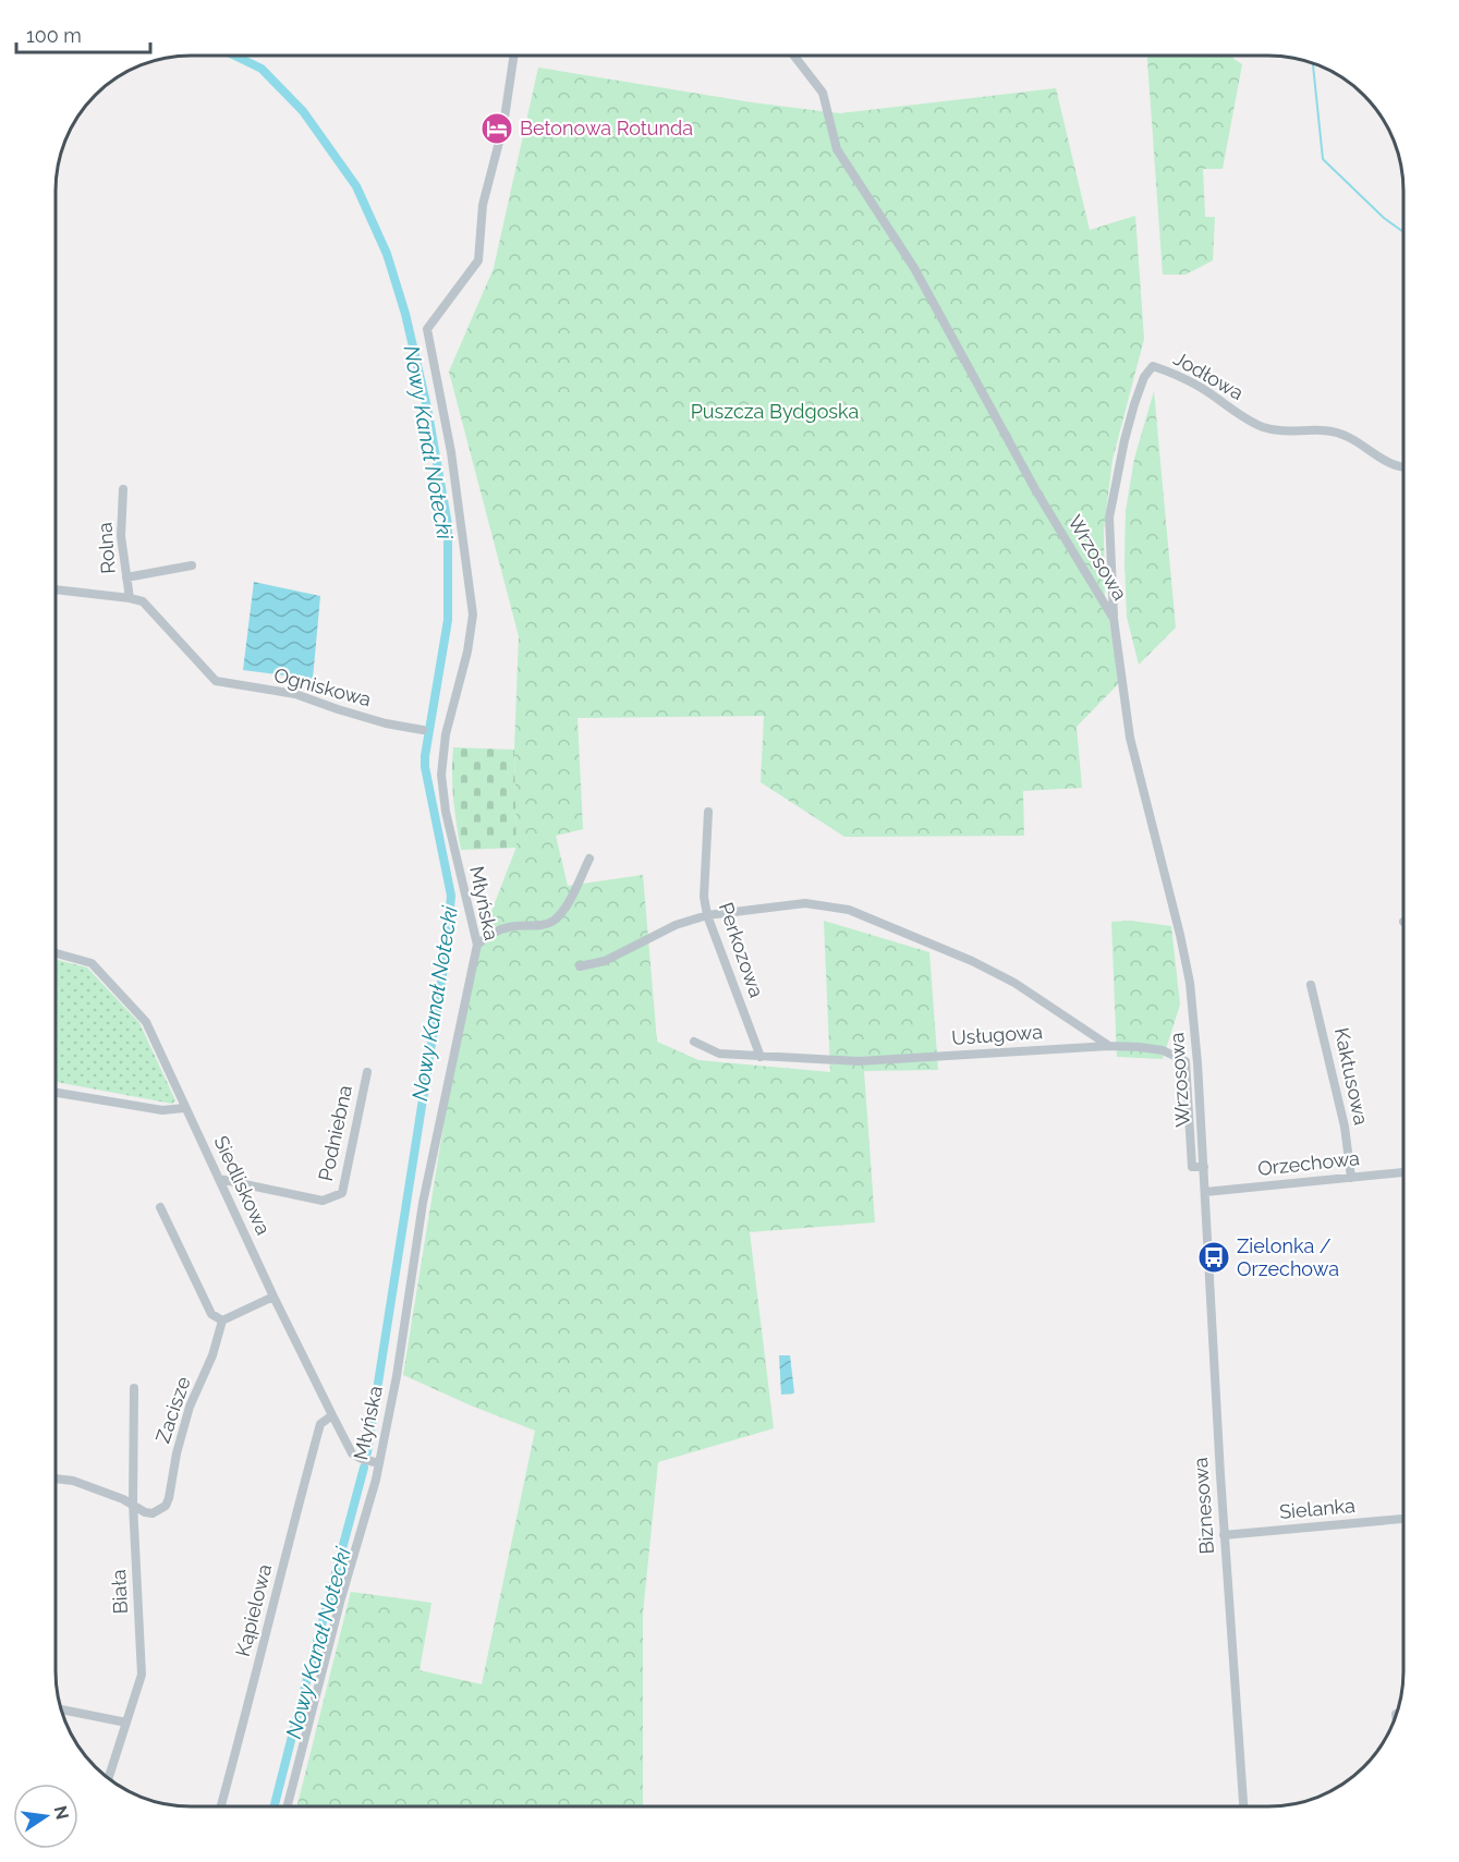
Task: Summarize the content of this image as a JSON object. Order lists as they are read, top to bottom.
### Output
{
  "streets": {
    "street": [
      "Jodłowa",
      "Rolna",
      "Wrzosowa",
      "Ogniskowa",
      "Młyńska",
      "Perkozowa",
      "Usługowa",
      "Kaktusowa",
      "Podniebna",
      "Orzechowa",
      "Siedliskowa",
      "Zacisze",
      "Biznesowa",
      "Sielanka",
      "Biała",
      "Kąpielowa"
    ]
  },
  "crossings": [
    ["Jodłowa", "Wrzosowa"],
    ["Rolna", "Ogniskowa"],
    ["Wrzosowa", "Usługowa"],
    ["Wrzosowa", "Orzechowa"],
    ["Wrzosowa", "Biznesowa"],
    ["Młyńska", "Siedliskowa"],
    ["Perkozowa", "Usługowa"],
    ["Kaktusowa", "Orzechowa"],
    ["Podniebna", "Siedliskowa"],
    ["Orzechowa", "Biznesowa"],
    ["Siedliskowa", "Kąpielowa"],
    ["Zacisze", "Biała"],
    ["Biznesowa", "Sielanka"]
  ],
  "water": ["Nowy Kanał Notecki"],
  "parks": ["Puszcza Bydgoska"],
  "places": {
    "hotel": ["Betonowa Rotunda"],
    "bus stop": ["Zielonka / Orzechowa"]
  },
  "scale_bar": "100 m",
  "north": "right"
}
